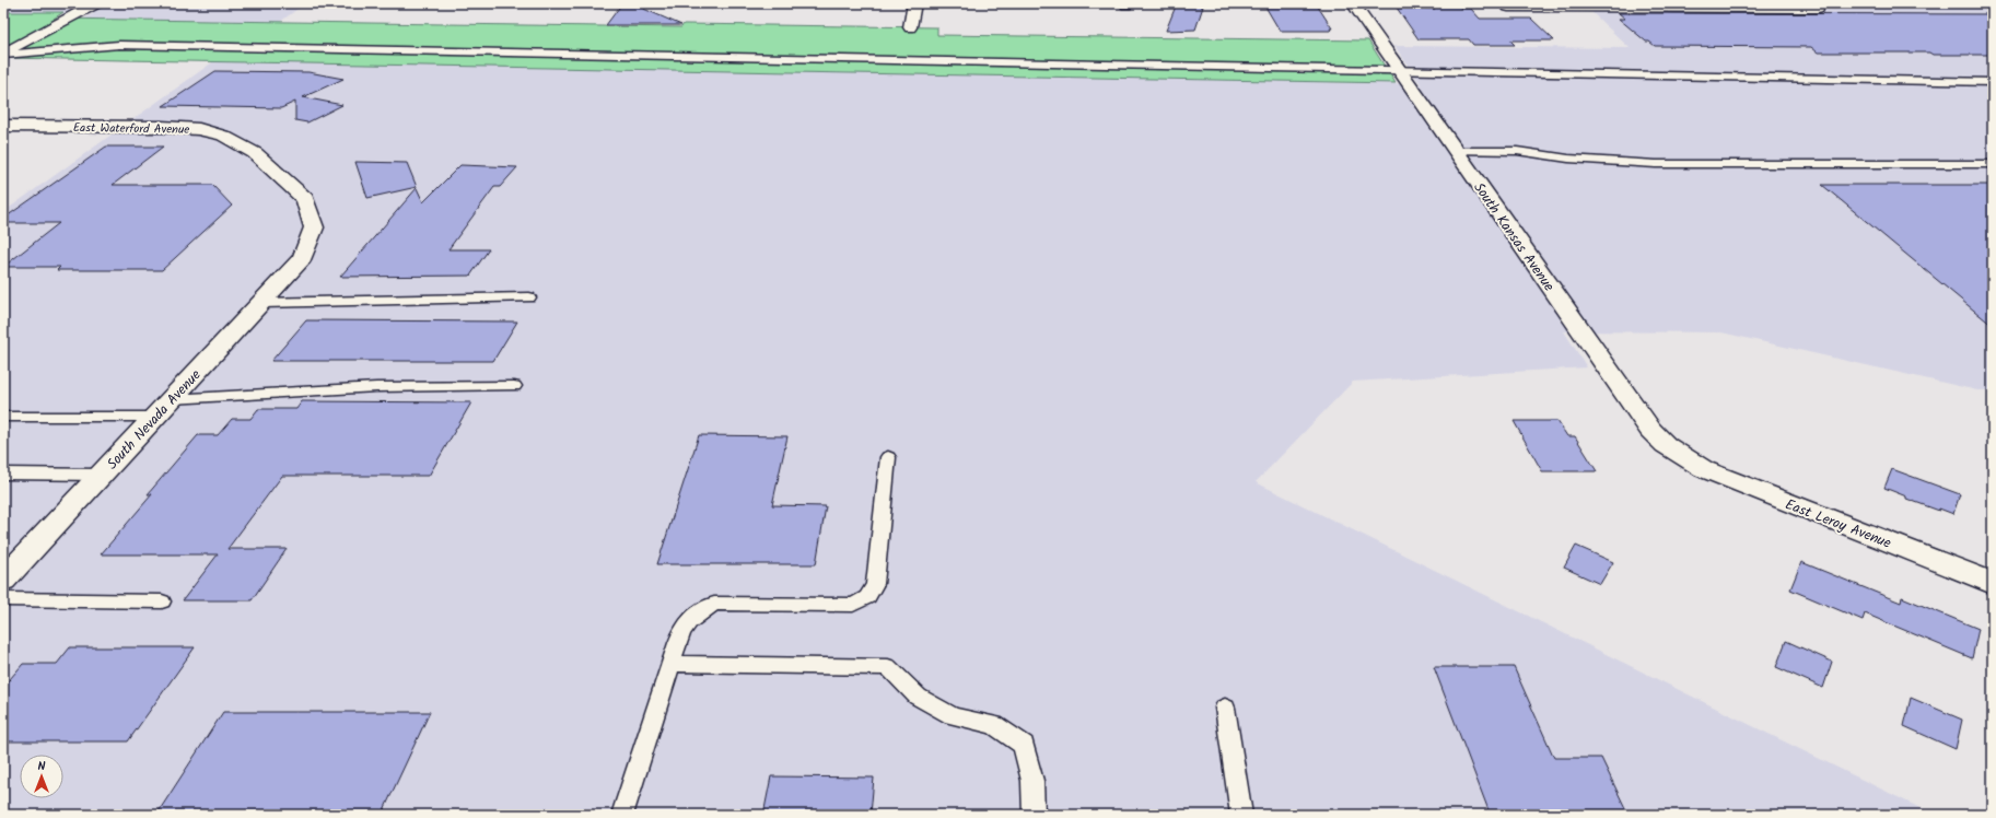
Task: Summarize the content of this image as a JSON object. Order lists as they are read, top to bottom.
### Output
{
  "streets": {
    "street": [
      "East Waterford Avenue",
      "South Kansas Avenue",
      "South Nevada Avenue",
      "East Leroy Avenue"
    ]
  },
  "crossings": [
    ["East Waterford Avenue", "South Nevada Avenue"],
    ["South Kansas Avenue", "East Leroy Avenue"]
  ],
  "north": "top"
}
